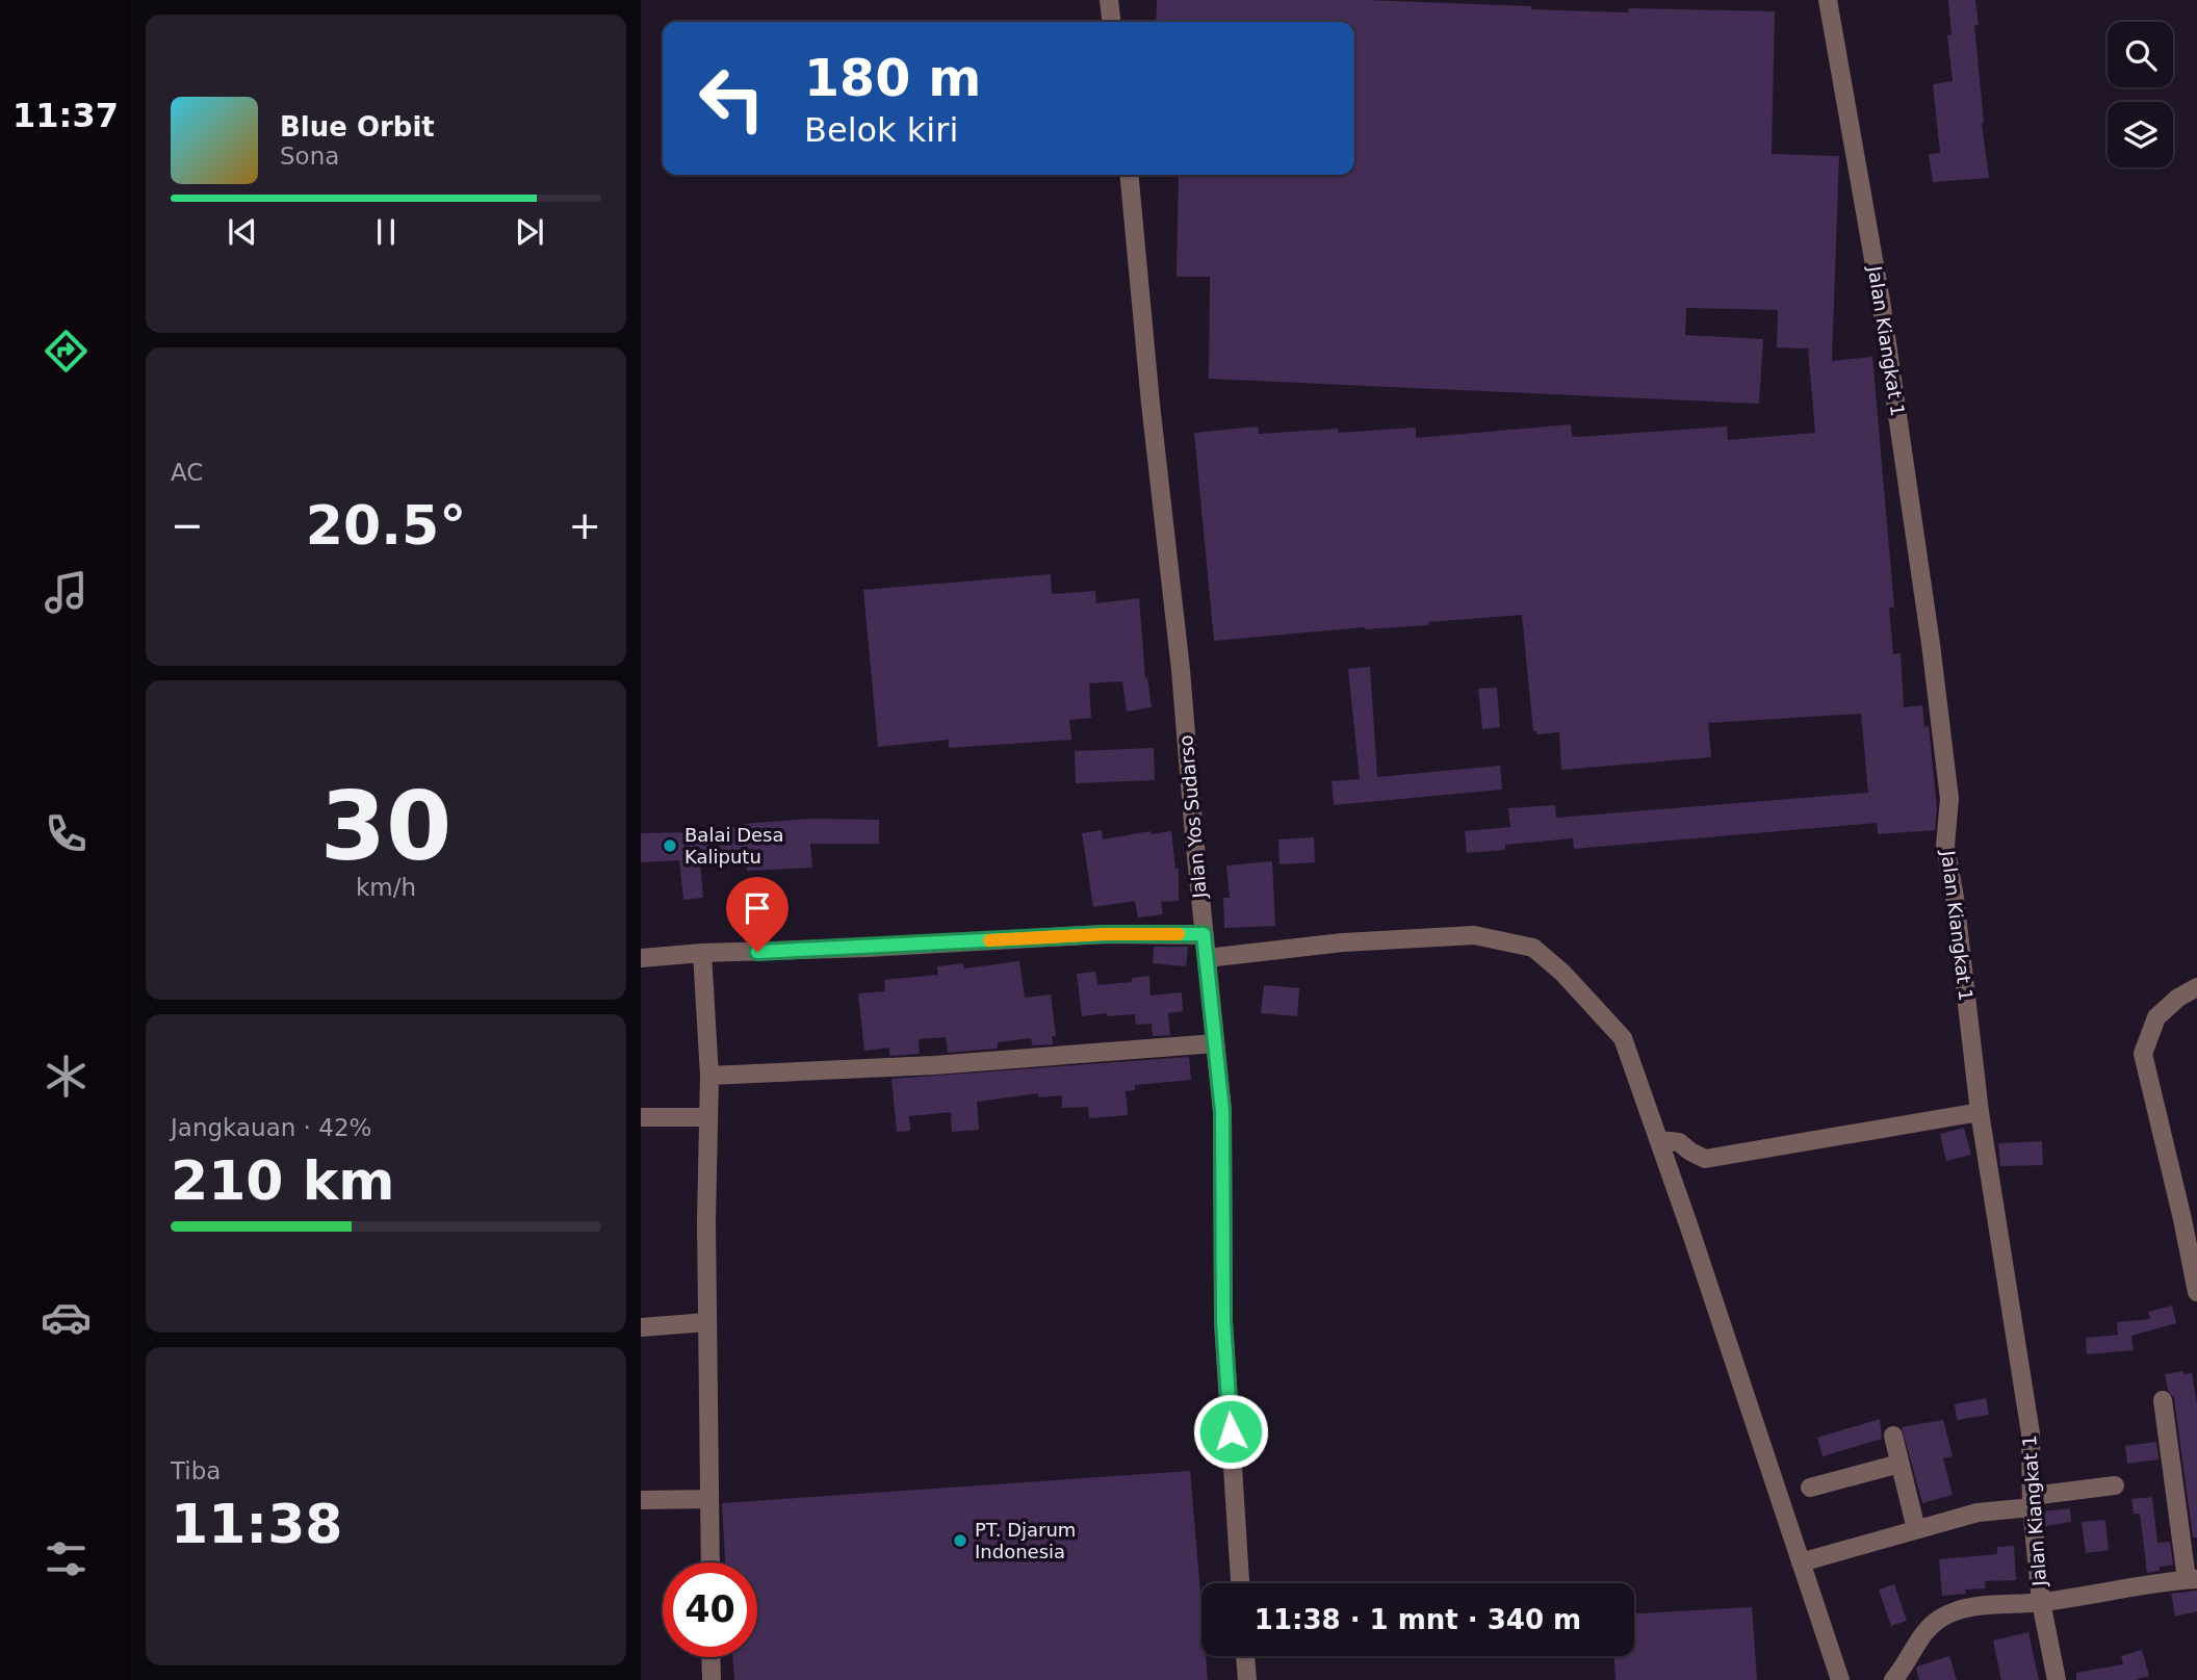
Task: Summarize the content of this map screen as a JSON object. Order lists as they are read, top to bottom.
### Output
{
  "streets": {
    "street": ["Jalan Kiangkat 1", "Jalan Yos Sudarso"]
  },
  "places": ["Balai Desa Kaliputu", "PT. Djarum Indonesia"],
  "page": {
    "tabs": "11:37",
    "turn": ["180 m", "Belok kiri"],
    "song": ["Blue Orbit", "Sona"],
    "tile": [
      "AC",
      ["30", "km/h"],
      ["Jangkauan · 42%", "210 km"],
      ["Tiba", "11:38"]
    ],
    "heat": ["−", "20.5°", "+"],
    "limit": "40",
    "trip": "11:38 · 1 mnt · 340 m"
  }
}
